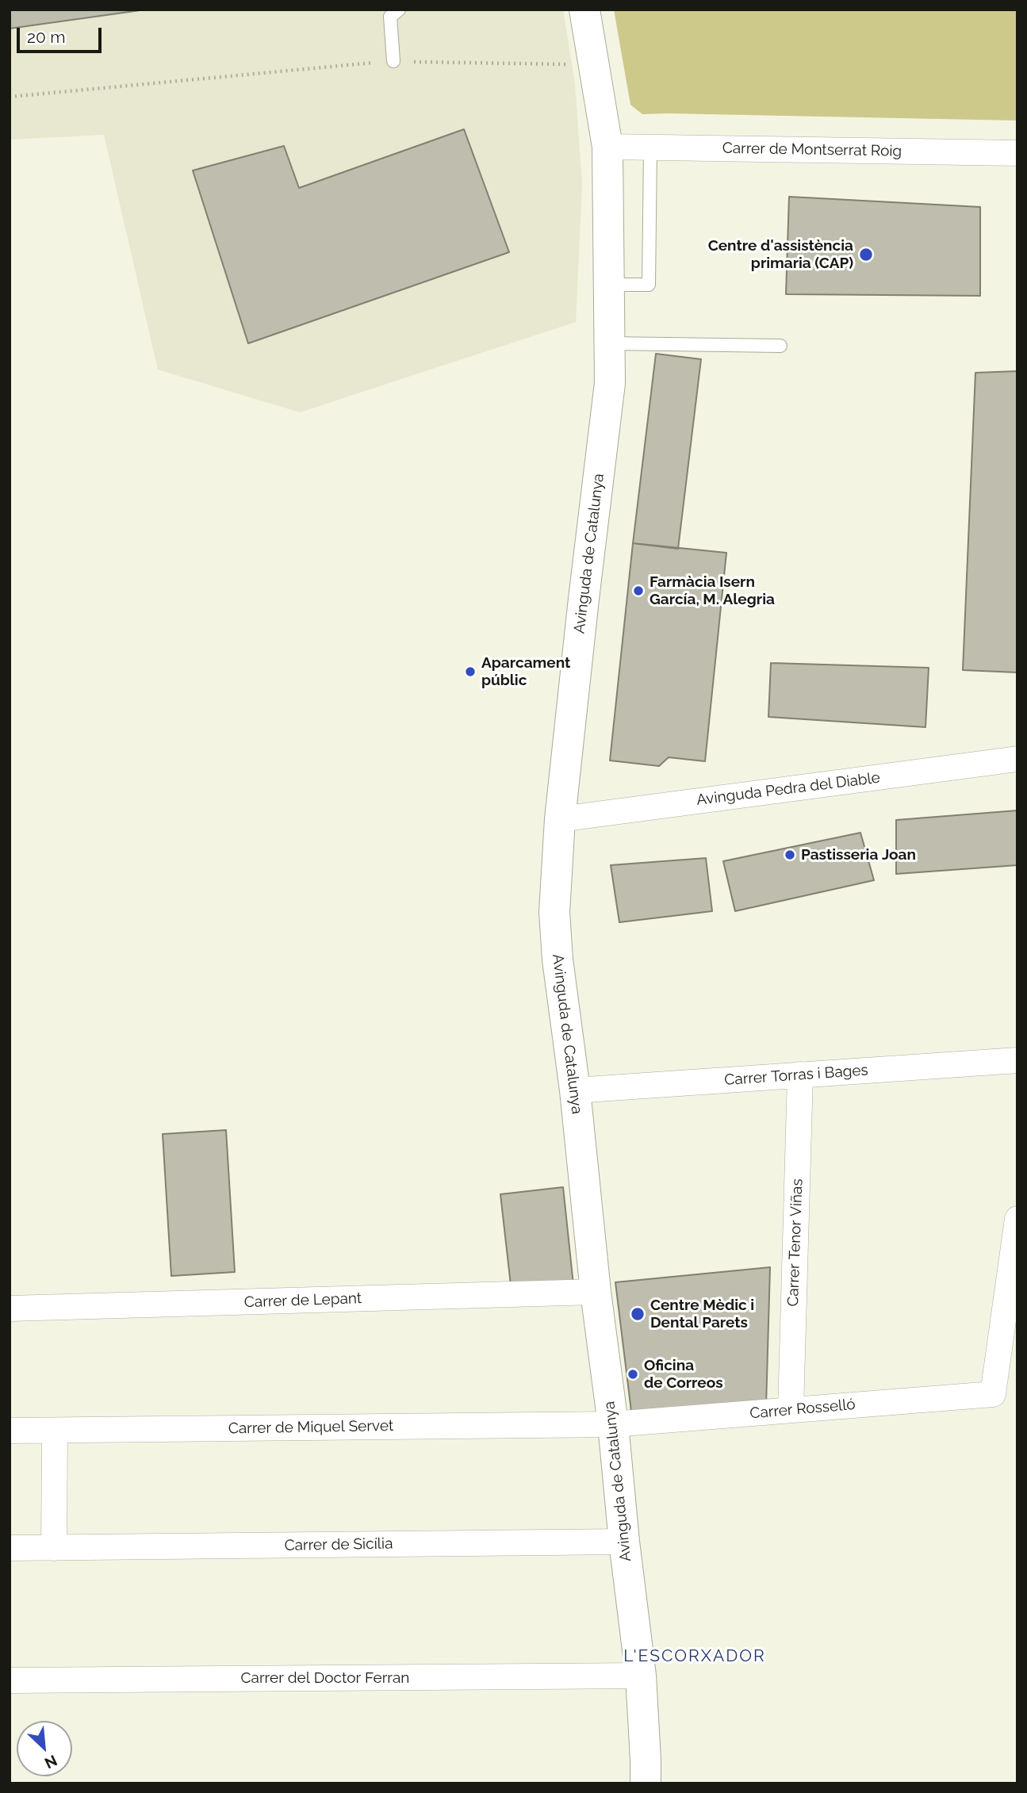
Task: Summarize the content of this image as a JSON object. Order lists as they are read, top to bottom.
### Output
{
  "streets": {
    "street": [
      "Carrer de Montserrat Roig",
      "Avinguda de Catalunya",
      "Avinguda Pedra del Diable",
      "Carrer Torras i Bages",
      "Carrer Tenor Viñas",
      "Carrer de Lepant",
      "Carrer Rosselló",
      "Carrer de Miquel Servet",
      "Carrer de Sicília",
      "Carrer del Doctor Ferran"
    ]
  },
  "crossings": [
    ["Carrer de Montserrat Roig", "Avinguda de Catalunya"],
    ["Avinguda de Catalunya", "Avinguda Pedra del Diable"],
    ["Avinguda de Catalunya", "Carrer Torras i Bages"],
    ["Avinguda de Catalunya", "Carrer de Lepant"],
    ["Avinguda de Catalunya", "Carrer Rosselló"],
    ["Avinguda de Catalunya", "Carrer de Miquel Servet"],
    ["Avinguda de Catalunya", "Carrer de Sicília"],
    ["Avinguda de Catalunya", "Carrer del Doctor Ferran"],
    ["Carrer Torras i Bages", "Carrer Tenor Viñas"],
    ["Carrer Tenor Viñas", "Carrer Rosselló"],
    ["Carrer Rosselló", "Carrer de Miquel Servet"]
  ],
  "districts": ["L'ESCORXADOR"],
  "places": [
    "Centre d'assistència primaria (CAP)",
    "Farmàcia Isern García, M. Alegria",
    "Aparcament públic",
    "Pastisseria Joan",
    "Centre Mèdic i Dental Parets",
    "Oficina de Correos"
  ],
  "scale_bar": "20 m",
  "north": "bottom right"
}
